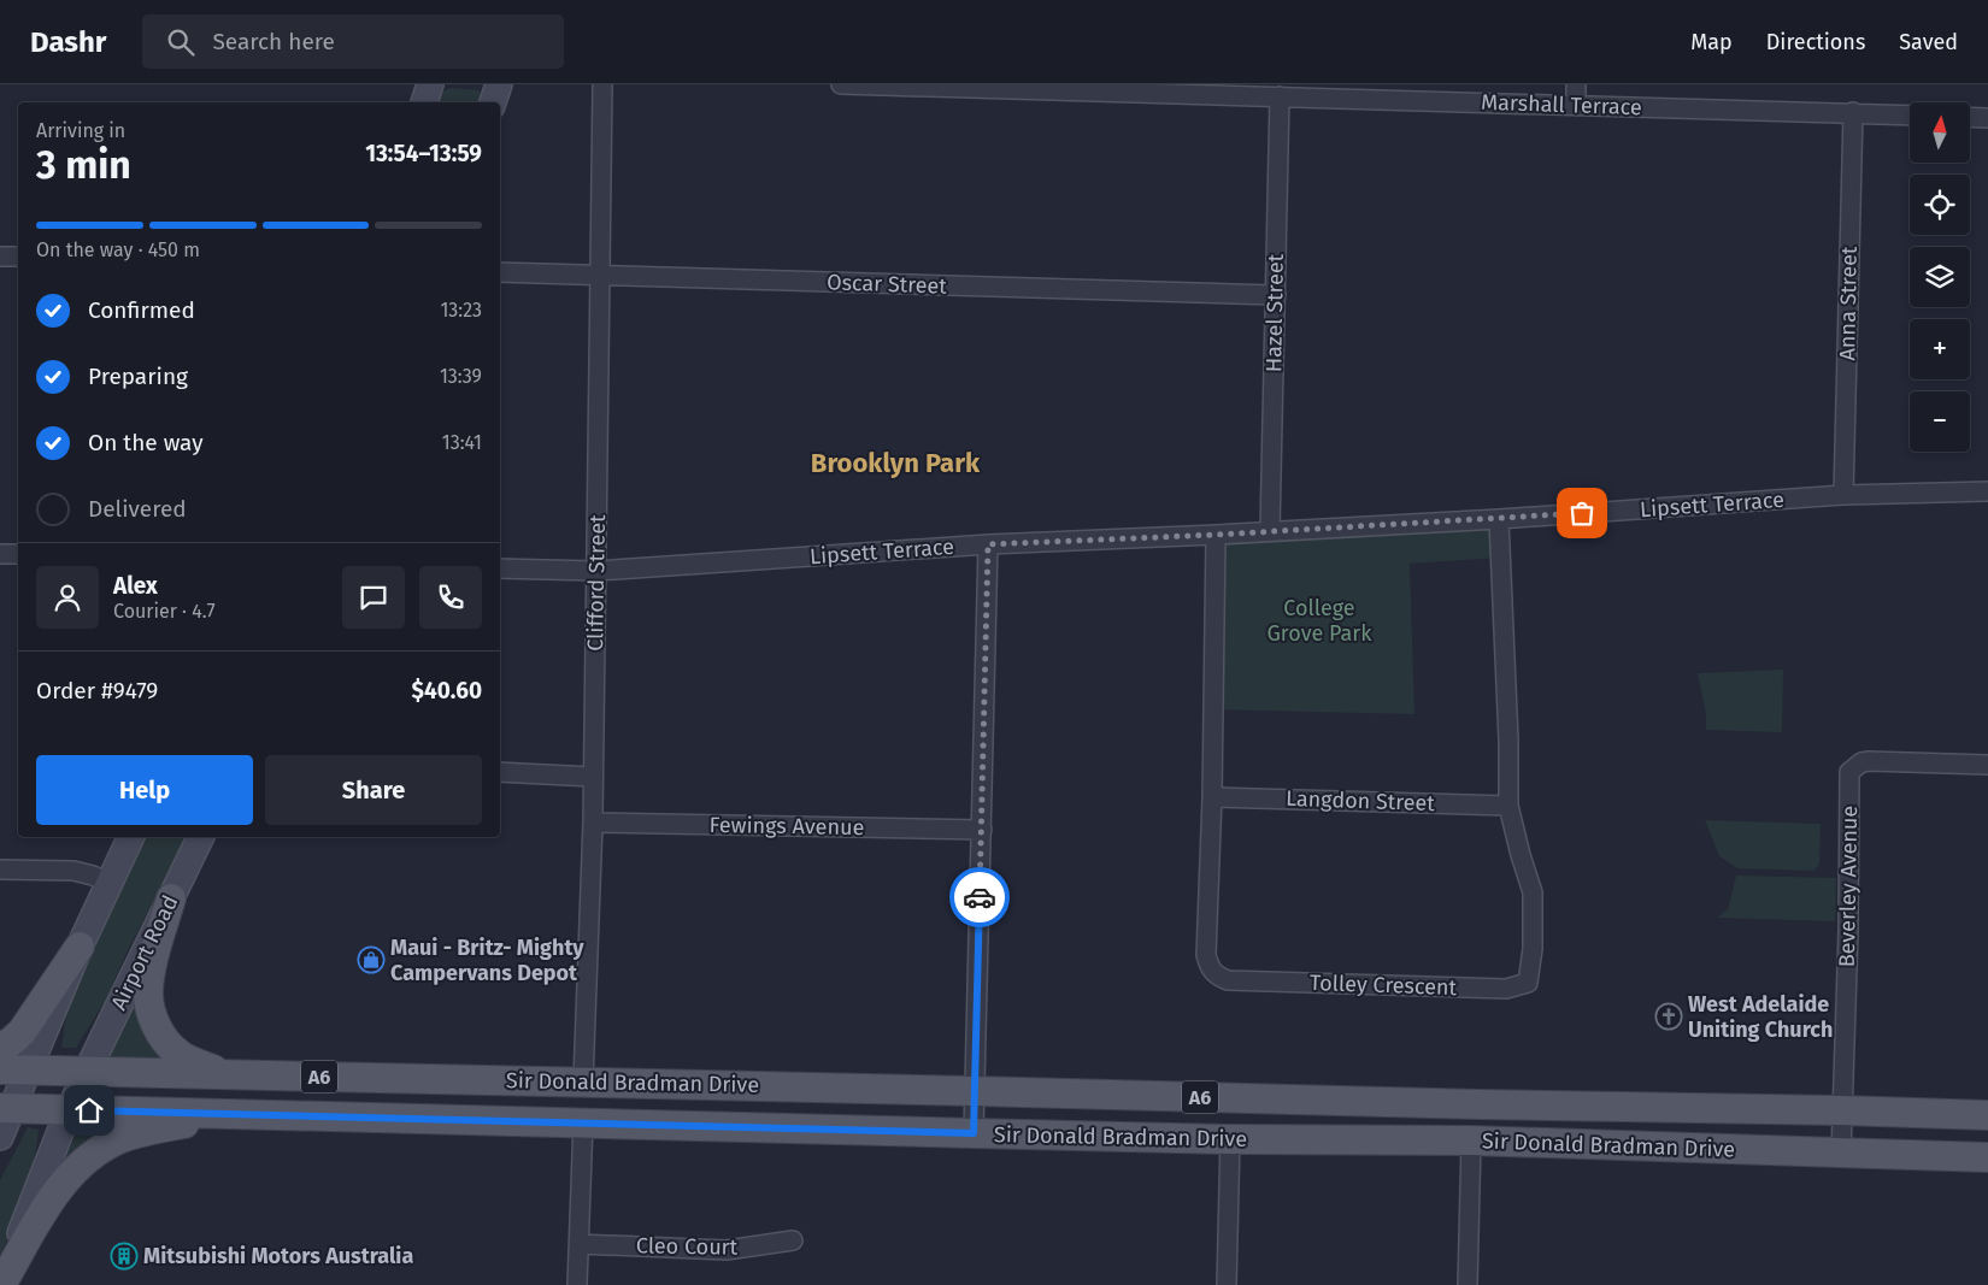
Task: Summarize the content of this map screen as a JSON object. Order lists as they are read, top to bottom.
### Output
{
  "streets": {
    "main road": ["Airport Road", "A6", "Sir Donald Bradman Drive"],
    "street": [
      "Marshall Terrace",
      "Oscar Street",
      "Anna Street",
      "Hazel Street",
      "Lipsett Terrace",
      "Clifford Street",
      "Langdon Street",
      "Fewings Avenue",
      "Beverley Avenue",
      "Tolley Crescent",
      "Cleo Court"
    ]
  },
  "crossings": [
    ["Marshall Terrace", "Anna Street"],
    ["Marshall Terrace", "Hazel Street"],
    ["Oscar Street", "Hazel Street"],
    ["Oscar Street", "Clifford Street"],
    ["Anna Street", "Lipsett Terrace"],
    ["Hazel Street", "Lipsett Terrace"],
    ["Lipsett Terrace", "Clifford Street"],
    ["Lipsett Terrace", "Tolley Crescent"],
    ["Clifford Street", "Fewings Avenue"],
    ["Clifford Street", "Sir Donald Bradman Drive"],
    ["Langdon Street", "Tolley Crescent"],
    ["Beverley Avenue", "Sir Donald Bradman Drive"],
    ["Airport Road", "Sir Donald Bradman Drive"]
  ],
  "districts": ["Brooklyn Park"],
  "parks": ["College Grove Park"],
  "places": {
    "shop": ["Maui - Britz- Mighty Campervans Depot"],
    "church": ["West Adelaide Uniting Church"],
    "building": ["Mitsubishi Motors Australia"]
  },
  "north": "top",
  "page": {
    "header": "Dashr",
    "search": "Search here",
    "nav": ["Map", "Directions", "Saved"],
    "map_buttons": ["+", "−"],
    "heading": ["3 min", "Arriving in", "13:54–13:59"],
    "panel": [
      "Alex",
      "Courier · 4.7",
      "Order #9479",
      "$40.60"
    ],
    "bar": "On the way · 450 m",
    "list": [
      ["Confirmed", "13:23"],
      ["Preparing", "13:39"],
      ["On the way", "13:41"],
      "Delivered"
    ],
    "buttons": ["Help", "Share"]
  }
}
